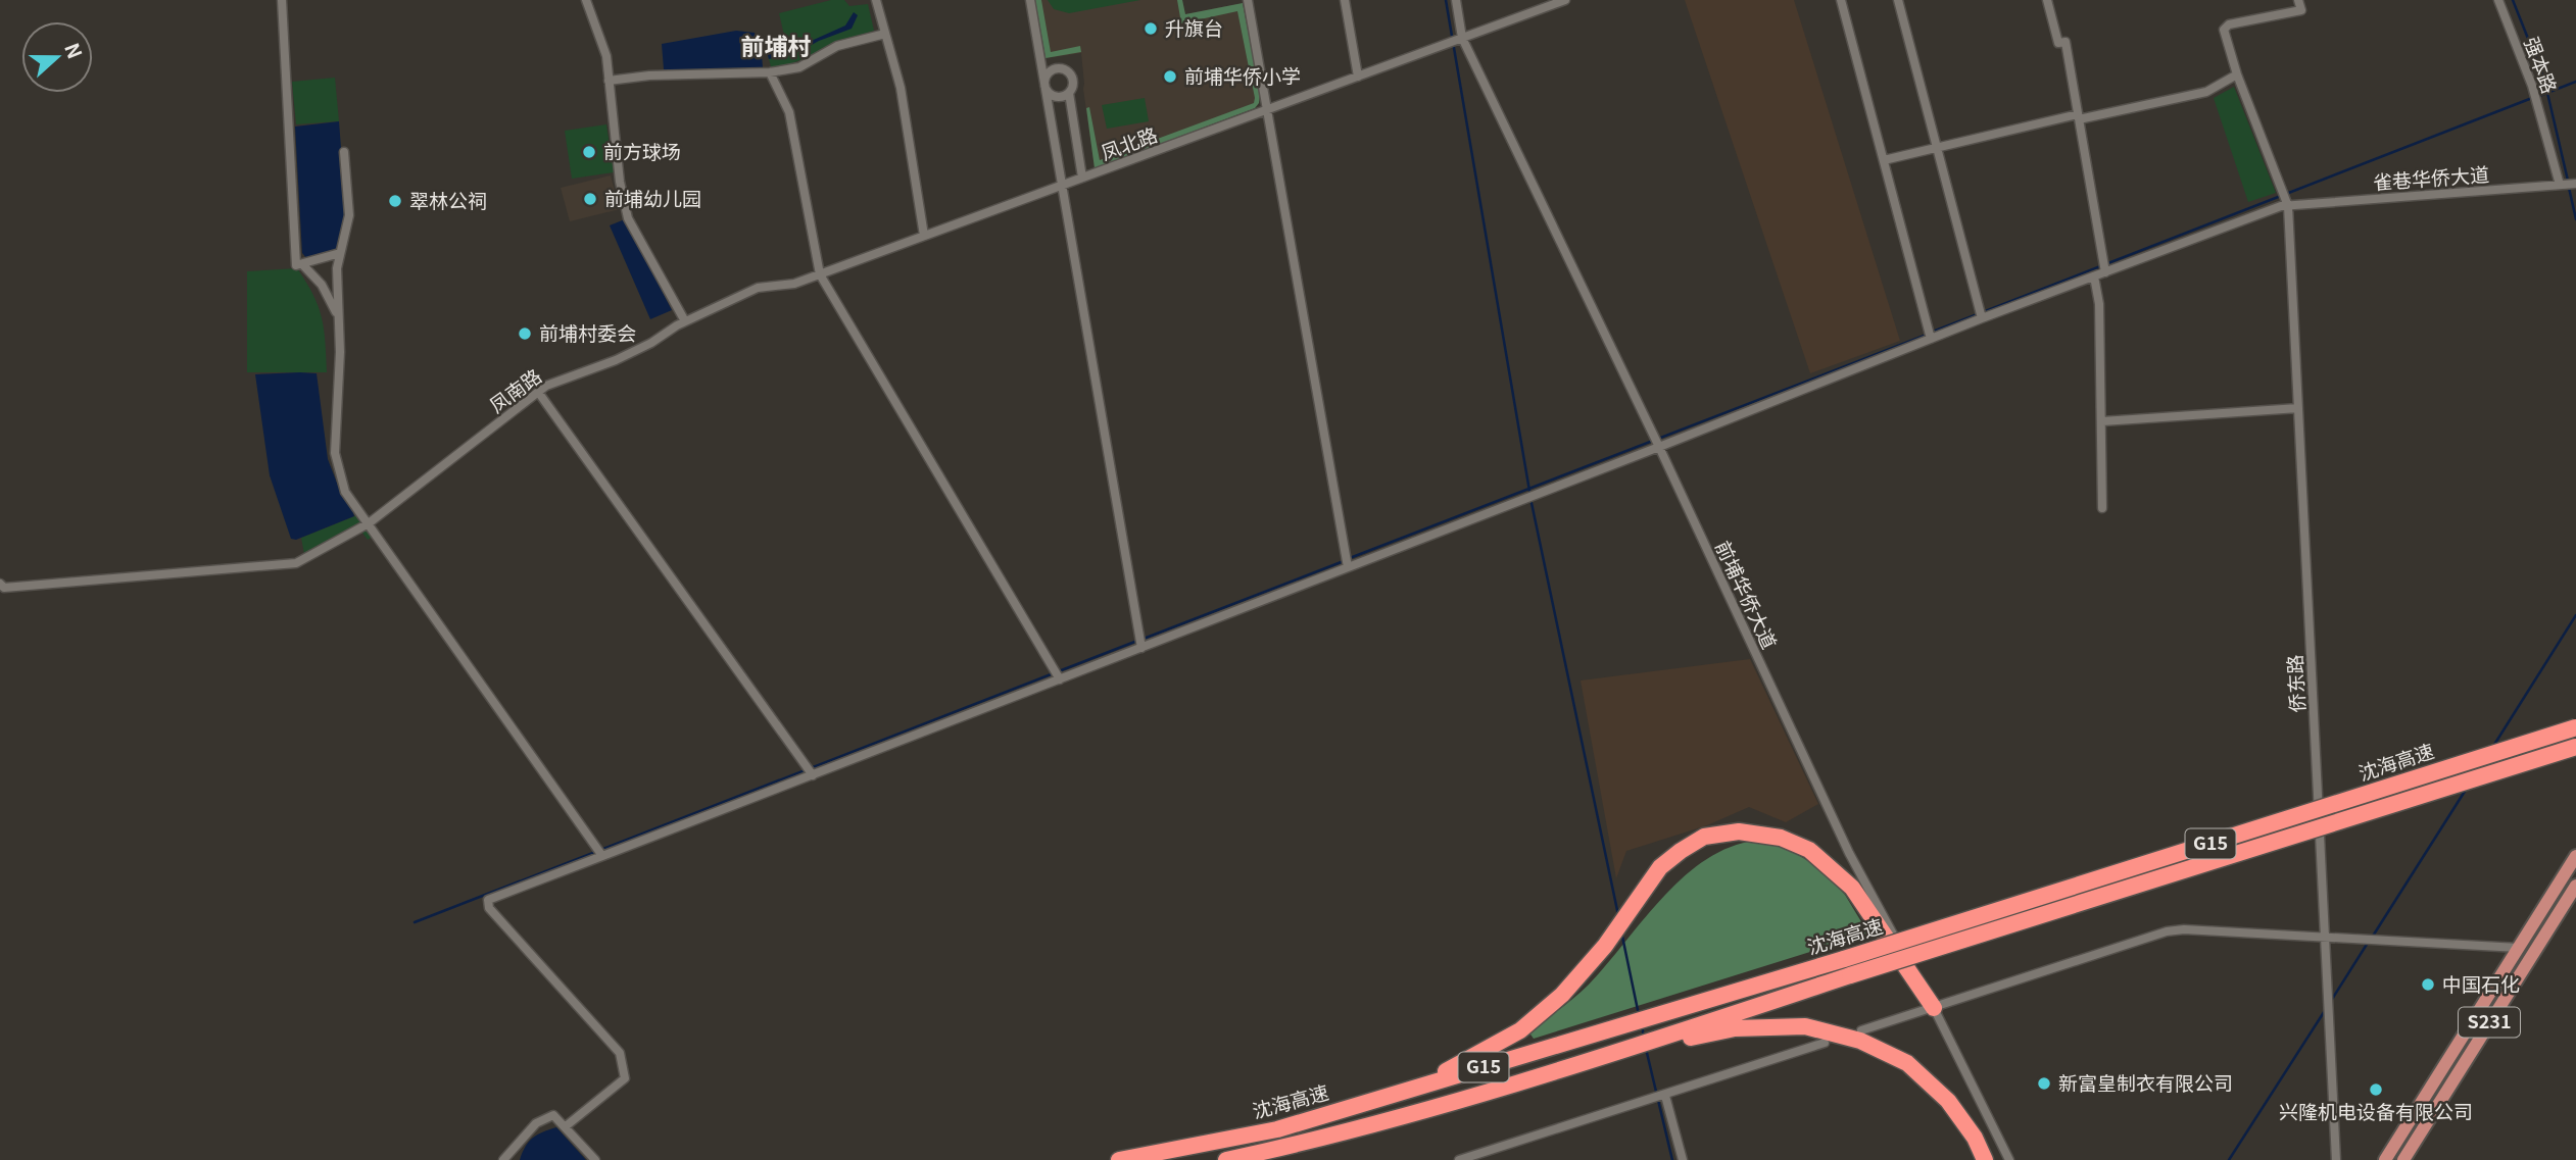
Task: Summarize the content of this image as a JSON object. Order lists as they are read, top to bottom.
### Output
{
  "streets": {
    "highway": ["沈海高速", "G15"],
    "main road": ["S231"],
    "street": [
      "强本路",
      "凤北路",
      "雀巷华侨大道",
      "凤南路",
      "前埔华侨大道",
      "侨东路"
    ]
  },
  "crossings": [
    ["强本路", "雀巷华侨大道"],
    ["凤北路", "凤南路"],
    ["凤北路", "前埔华侨大道"],
    ["雀巷华侨大道", "前埔华侨大道"],
    ["雀巷华侨大道", "侨东路"]
  ],
  "districts": ["前埔村"],
  "places": [
    "升旗台",
    "前埔华侨小学",
    "前方球场",
    "前埔幼儿园",
    "翠林公祠",
    "前埔村委会",
    "中国石化",
    "新富皇制衣有限公司",
    "兴隆机电设备有限公司"
  ],
  "north": "right"
}
